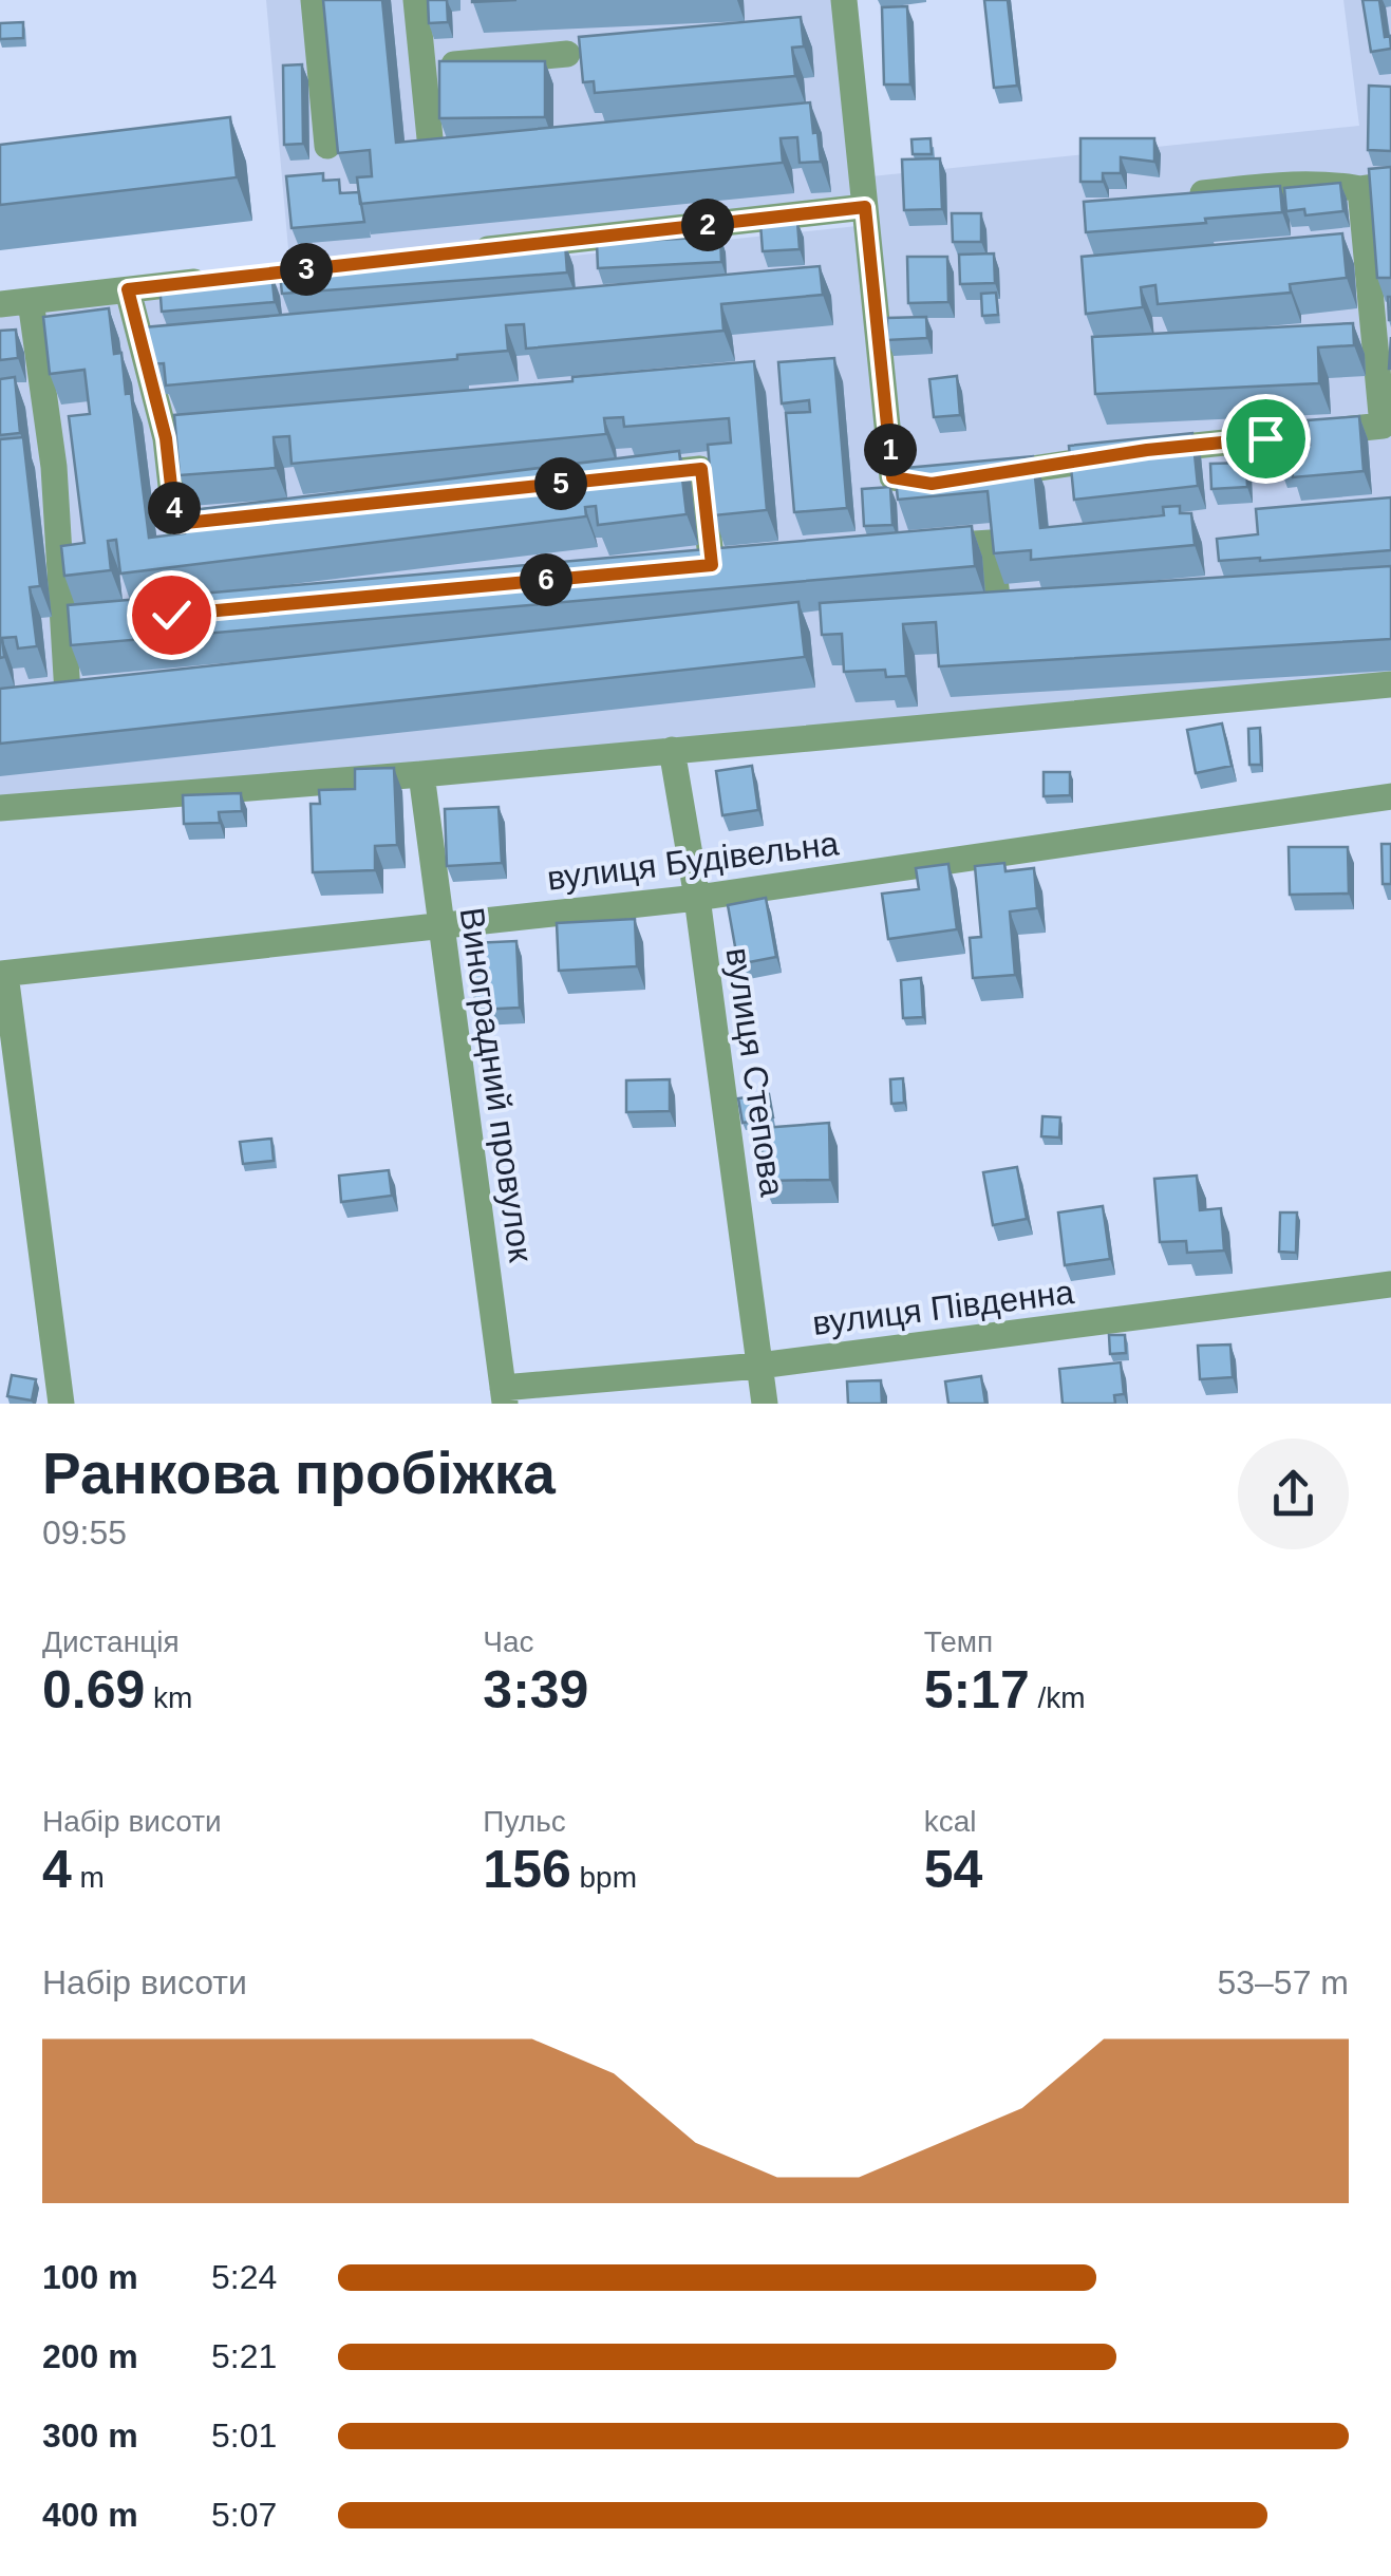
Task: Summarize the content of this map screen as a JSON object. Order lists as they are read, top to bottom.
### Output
{
  "streets": {
    "street": [
      "вулиця Будівельна",
      "вулиця Степова",
      "Виноградний провулок",
      "вулиця Південна"
    ]
  },
  "crossings": [
    ["вулиця Будівельна", "вулиця Степова"],
    ["вулиця Будівельна", "Виноградний провулок"],
    ["вулиця Степова", "вулиця Південна"],
    ["Виноградний провулок", "вулиця Південна"]
  ],
  "page": {
    "pins": [
      "2",
      "3",
      "1",
      "5",
      "4",
      "6"
    ],
    "heading": ["Ранкова пробіжка", "09:55"],
    "stats": [
      ["Дистанція", "0.69 km"],
      ["Час", "3:39"],
      ["Темп", "5:17 /km"],
      ["Набір висоти", "4 m"],
      ["Пульс", "156 bpm"],
      ["kcal", "54"]
    ],
    "chart": ["Набір висоти", "53–57 m"],
    "list": [
      {
        "name": "100 m",
        "note": "5:24"
      },
      {
        "name": "200 m",
        "note": "5:21"
      },
      {
        "name": "300 m",
        "note": "5:01"
      },
      {
        "name": "400 m",
        "note": "5:07"
      }
    ]
  }
}
